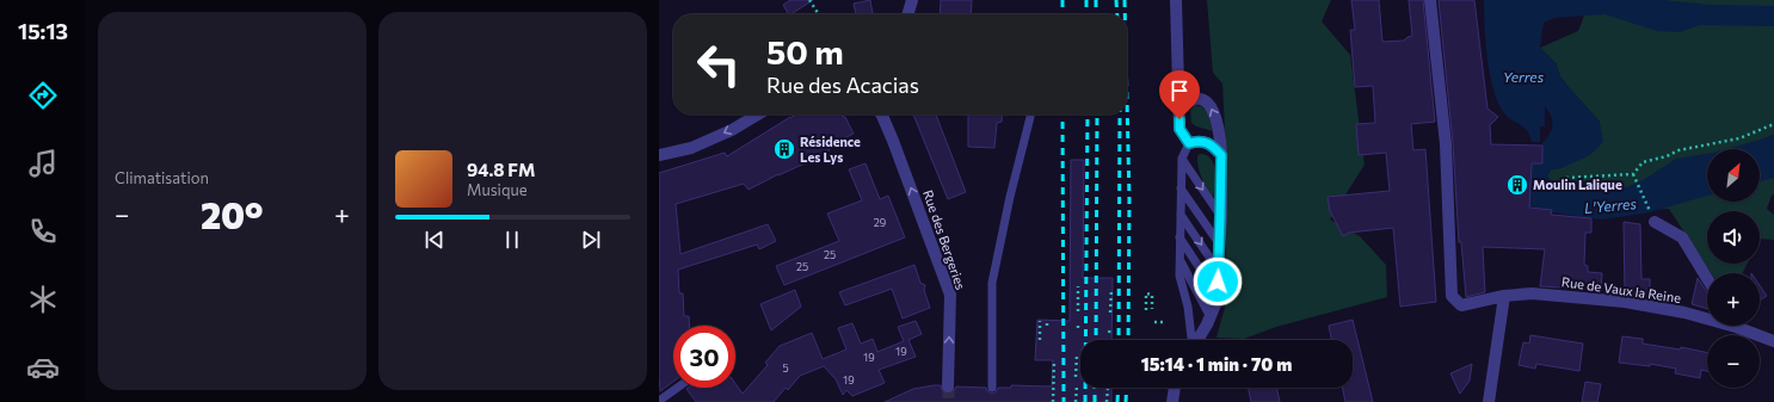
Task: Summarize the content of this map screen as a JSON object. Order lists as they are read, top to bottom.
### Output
{
  "streets": {
    "street": ["Rue des Bergeries", "Rue de Vaux la Reine"]
  },
  "one_way": ["Rue des Bergeries"],
  "water": ["Yerres", "L'Yerres"],
  "places": {
    "building": ["Résidence Les Lys", "Moulin Lalique"]
  },
  "house_numbers": [
    "29",
    "25",
    "25",
    "19",
    "19",
    "5",
    "19"
  ],
  "north": "top right",
  "page": {
    "tabs": "15:13",
    "tile": "Climatisation",
    "turn": ["50 m", "Rue des Acacias"],
    "map_buttons": ["+", "−"],
    "song": ["94.8 FM", "Musique"],
    "heat": ["−", "20°", "+"],
    "limit": "30",
    "trip": "15:14 · 1 min · 70 m"
  }
}
